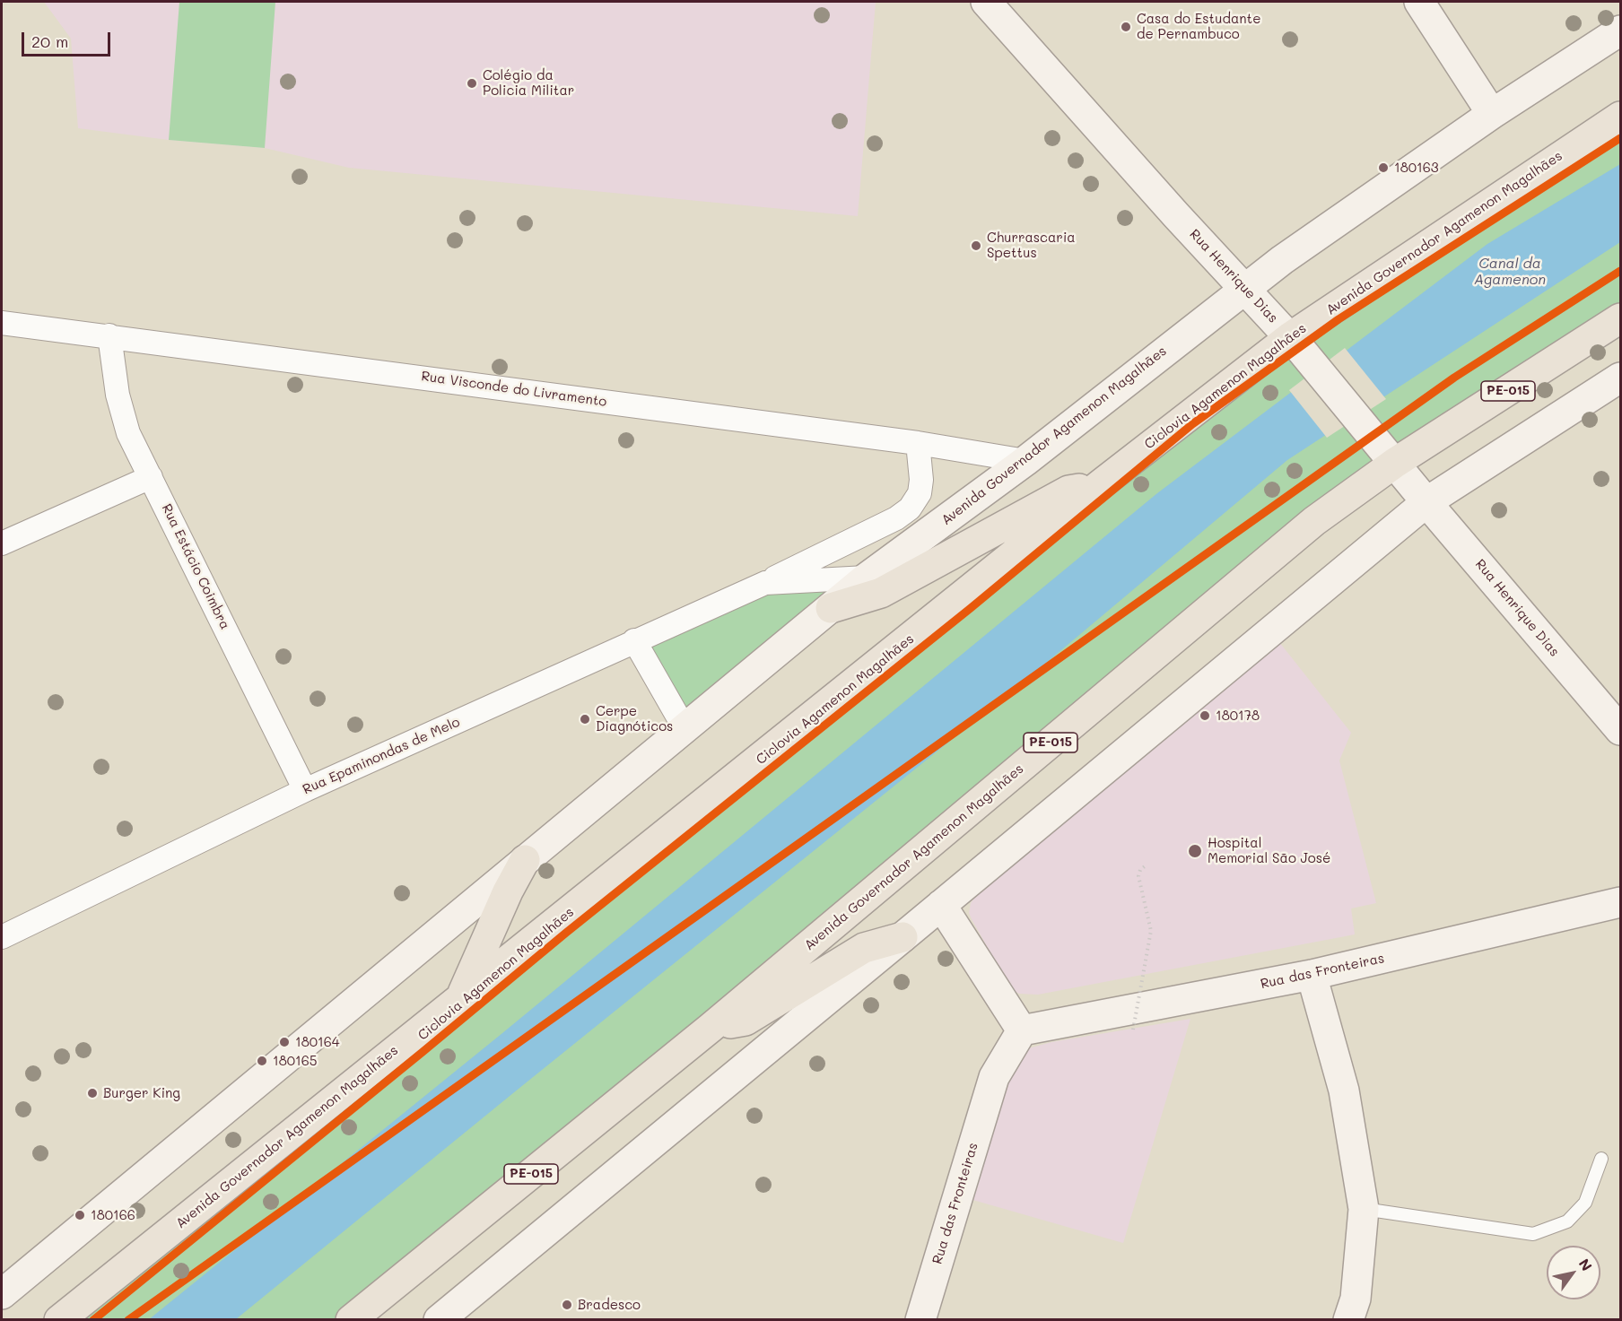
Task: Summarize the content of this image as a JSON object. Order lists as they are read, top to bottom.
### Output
{
  "streets": {
    "highway": ["Avenida Governador Agamenon Magalhães", "PE-015"],
    "main road": ["Rua Henrique Dias", "Rua das Fronteiras"],
    "street": ["Rua Visconde do Livramento", "Rua Estácio Coimbra", "Rua Epaminondas de Melo"],
    "cycle path": ["Ciclovia Agamenon Magalhães"]
  },
  "crossings": [
    ["Avenida Governador Agamenon Magalhães", "Rua Henrique Dias"],
    ["Avenida Governador Agamenon Magalhães", "Rua Visconde do Livramento"],
    ["Avenida Governador Agamenon Magalhães", "Rua Epaminondas de Melo"],
    ["Rua Visconde do Livramento", "Rua Estácio Coimbra"],
    ["Rua Visconde do Livramento", "Rua Epaminondas de Melo"],
    ["Rua Estácio Coimbra", "Rua Epaminondas de Melo"]
  ],
  "water": ["Canal da Agamenon"],
  "places": [
    "Casa do Estudante de Pernambuco",
    "Colégio da Policia Militar",
    "180163",
    "Churrascaria Spettus",
    "180178",
    "Cerpe Diagnóticos",
    "Hospital Memorial São José",
    "180164",
    "180165",
    "Burger King",
    "180166",
    "Bradesco"
  ],
  "scale_bar": "20 m",
  "north": "top right"
}
